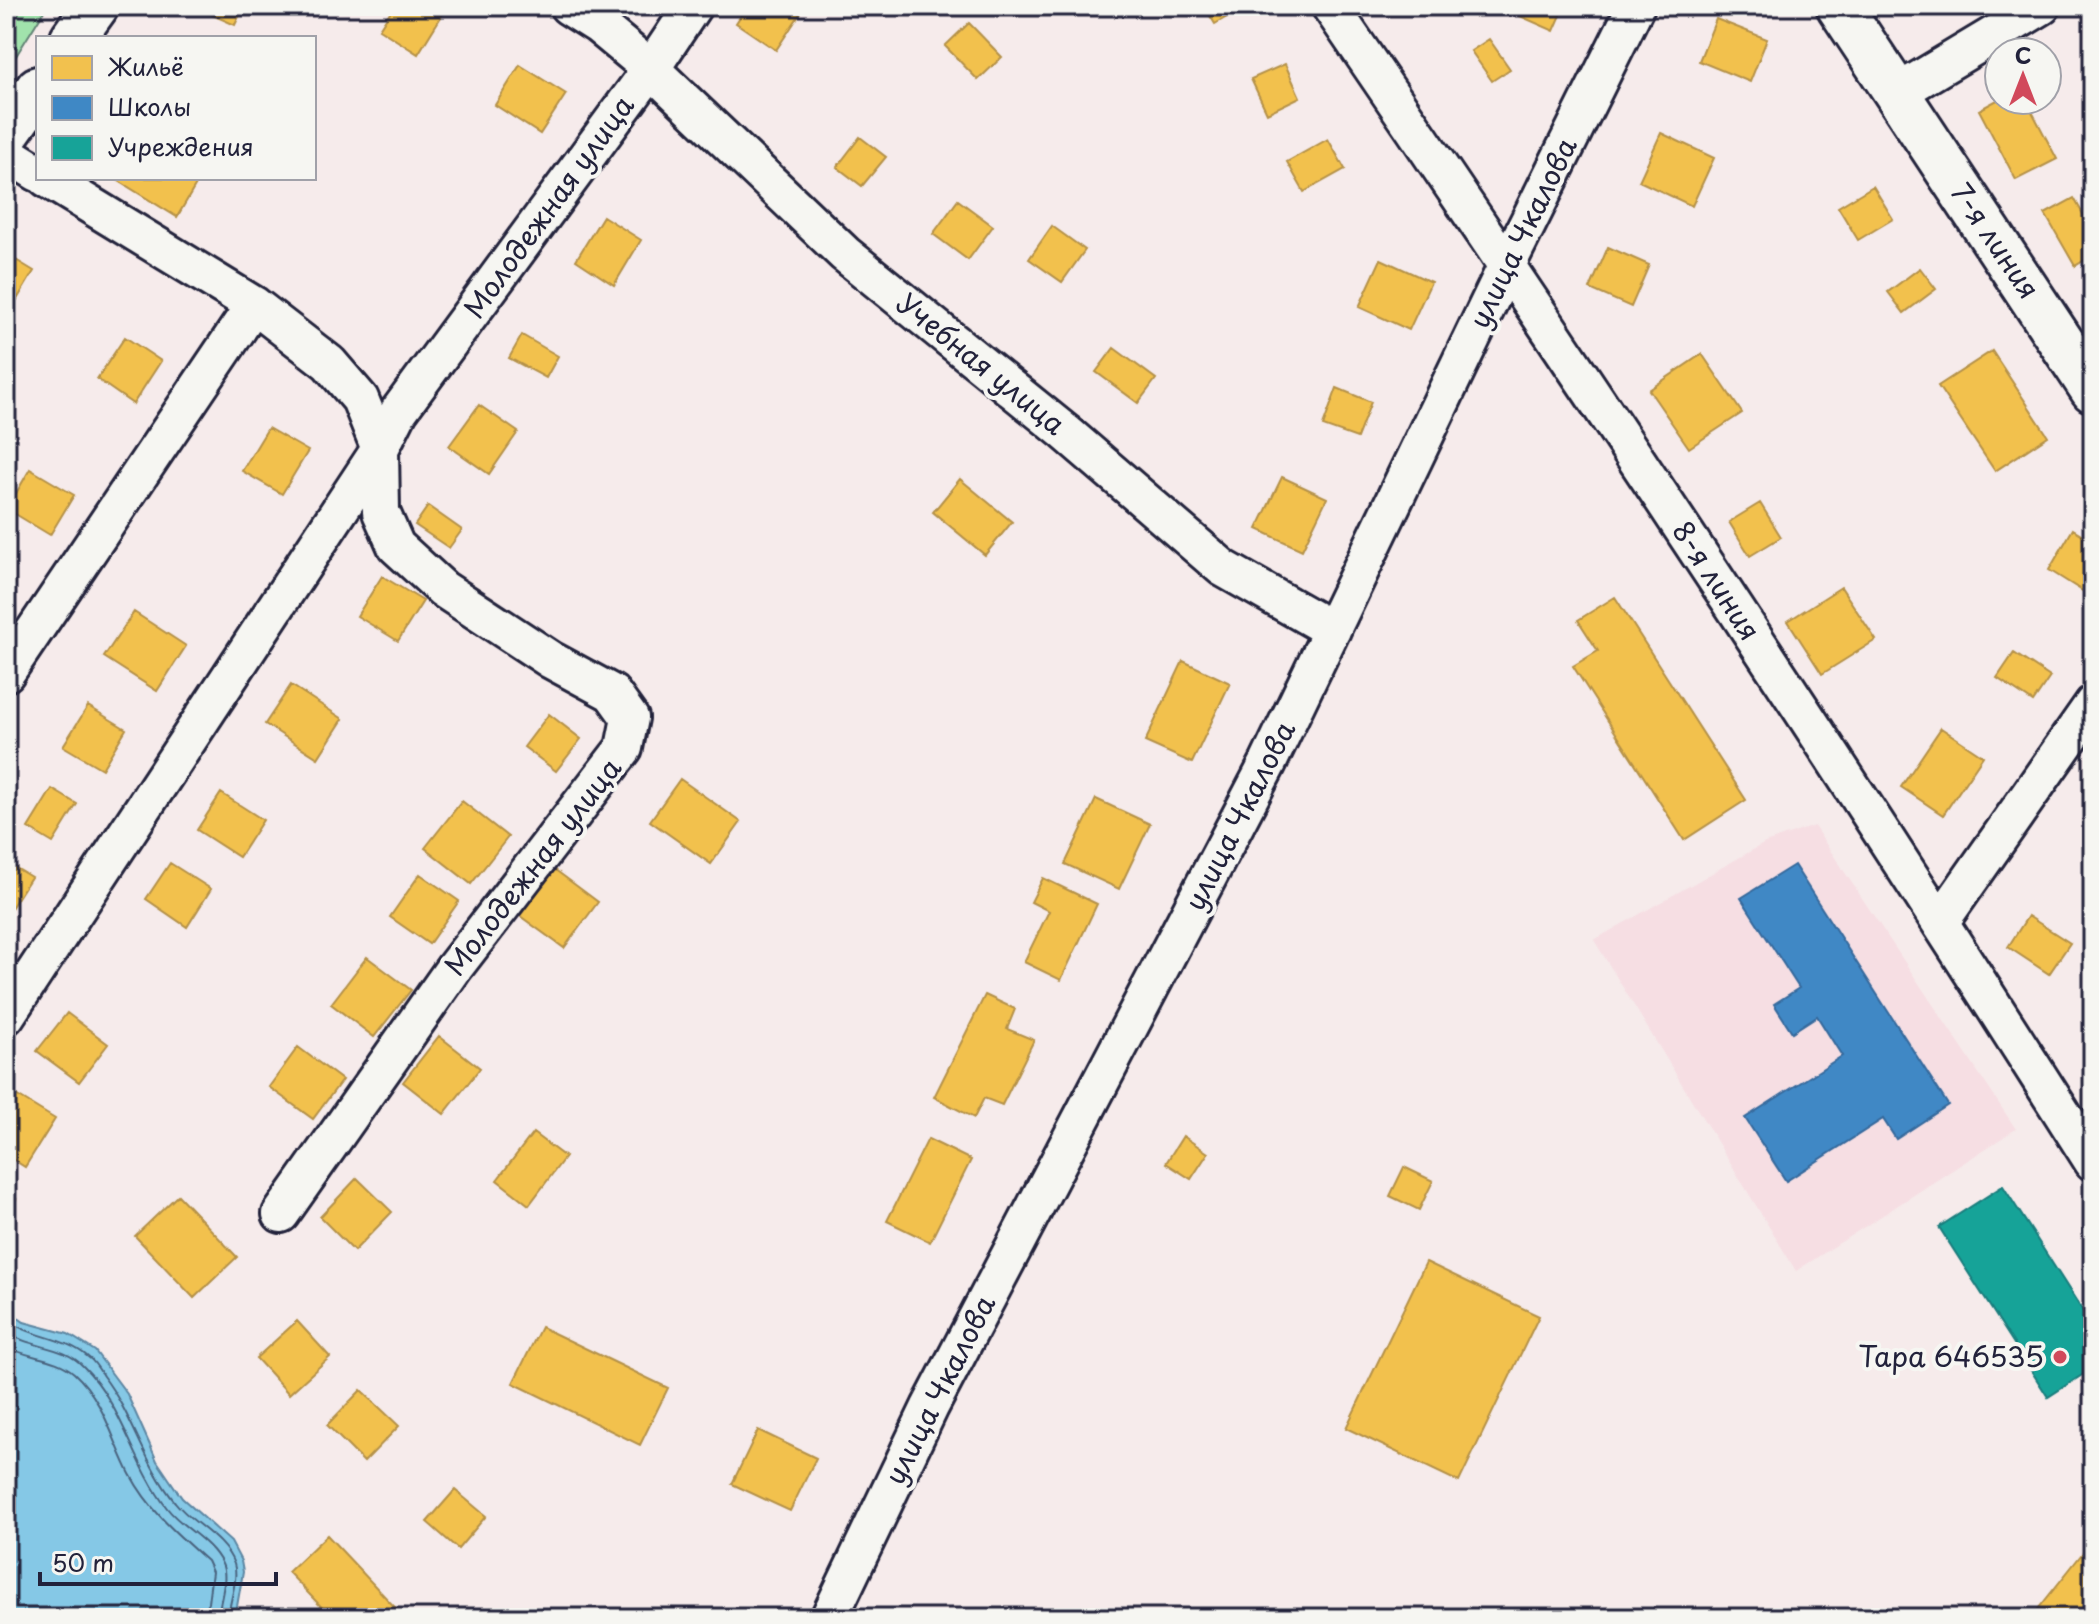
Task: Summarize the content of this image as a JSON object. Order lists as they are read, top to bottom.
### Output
{
  "streets": {
    "main road": ["7-я линия"],
    "street": [
      "Молодежная улица",
      "улица Чкалова",
      "Учебная улица",
      "8-я линия"
    ]
  },
  "crossings": [
    ["Молодежная улица", "Учебная улица"],
    ["улица Чкалова", "Учебная улица"],
    ["улица Чкалова", "8-я линия"]
  ],
  "places": ["Тара 646535"],
  "legend": ["Жильё", "Школы", "Учреждения"],
  "scale_bar": "50 m",
  "north": "top"
}
